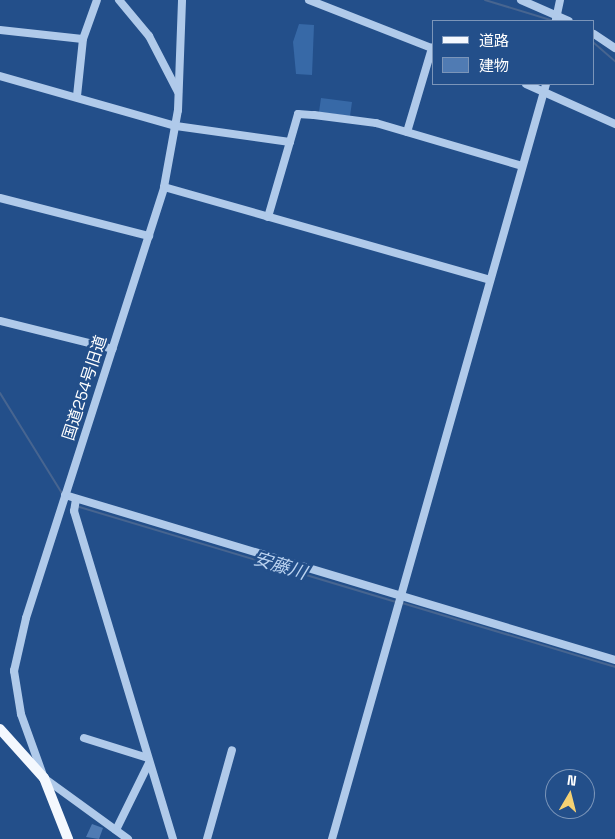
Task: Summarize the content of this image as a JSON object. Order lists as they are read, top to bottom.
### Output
{
  "streets": {
    "street": ["国道254号旧道"]
  },
  "water": ["安藤川"],
  "legend": ["道路", "建物"],
  "north": "top"
}
